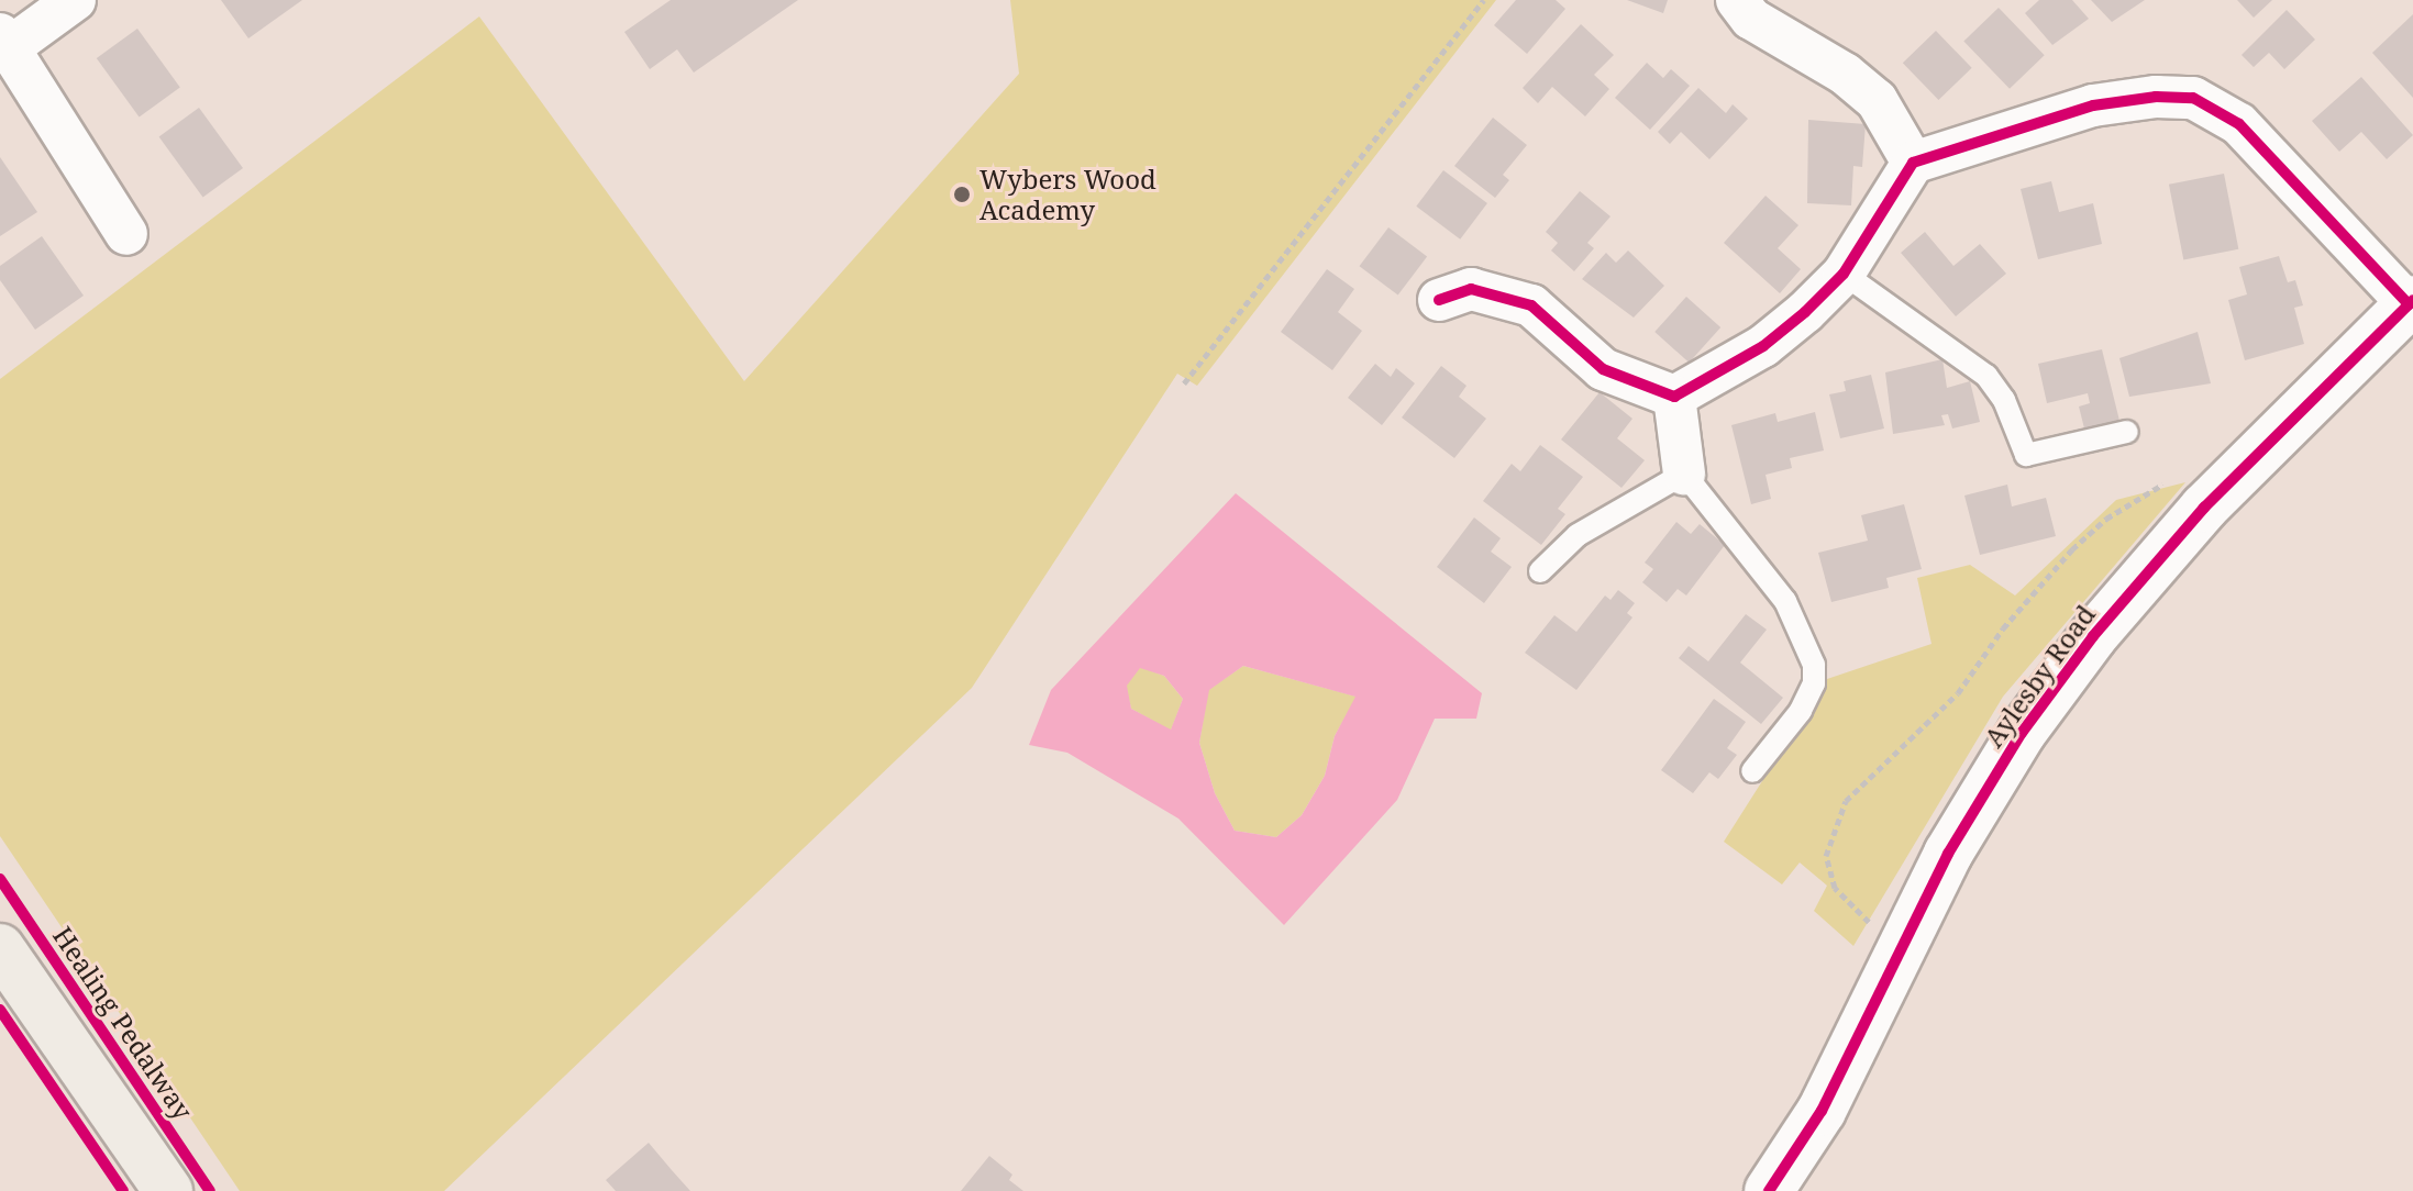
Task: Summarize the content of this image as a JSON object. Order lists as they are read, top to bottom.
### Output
{
  "streets": {
    "street": ["Aylesby Road"],
    "cycle path": ["Healing Pedalway"]
  },
  "places": ["Wybers Wood Academy"]
}
